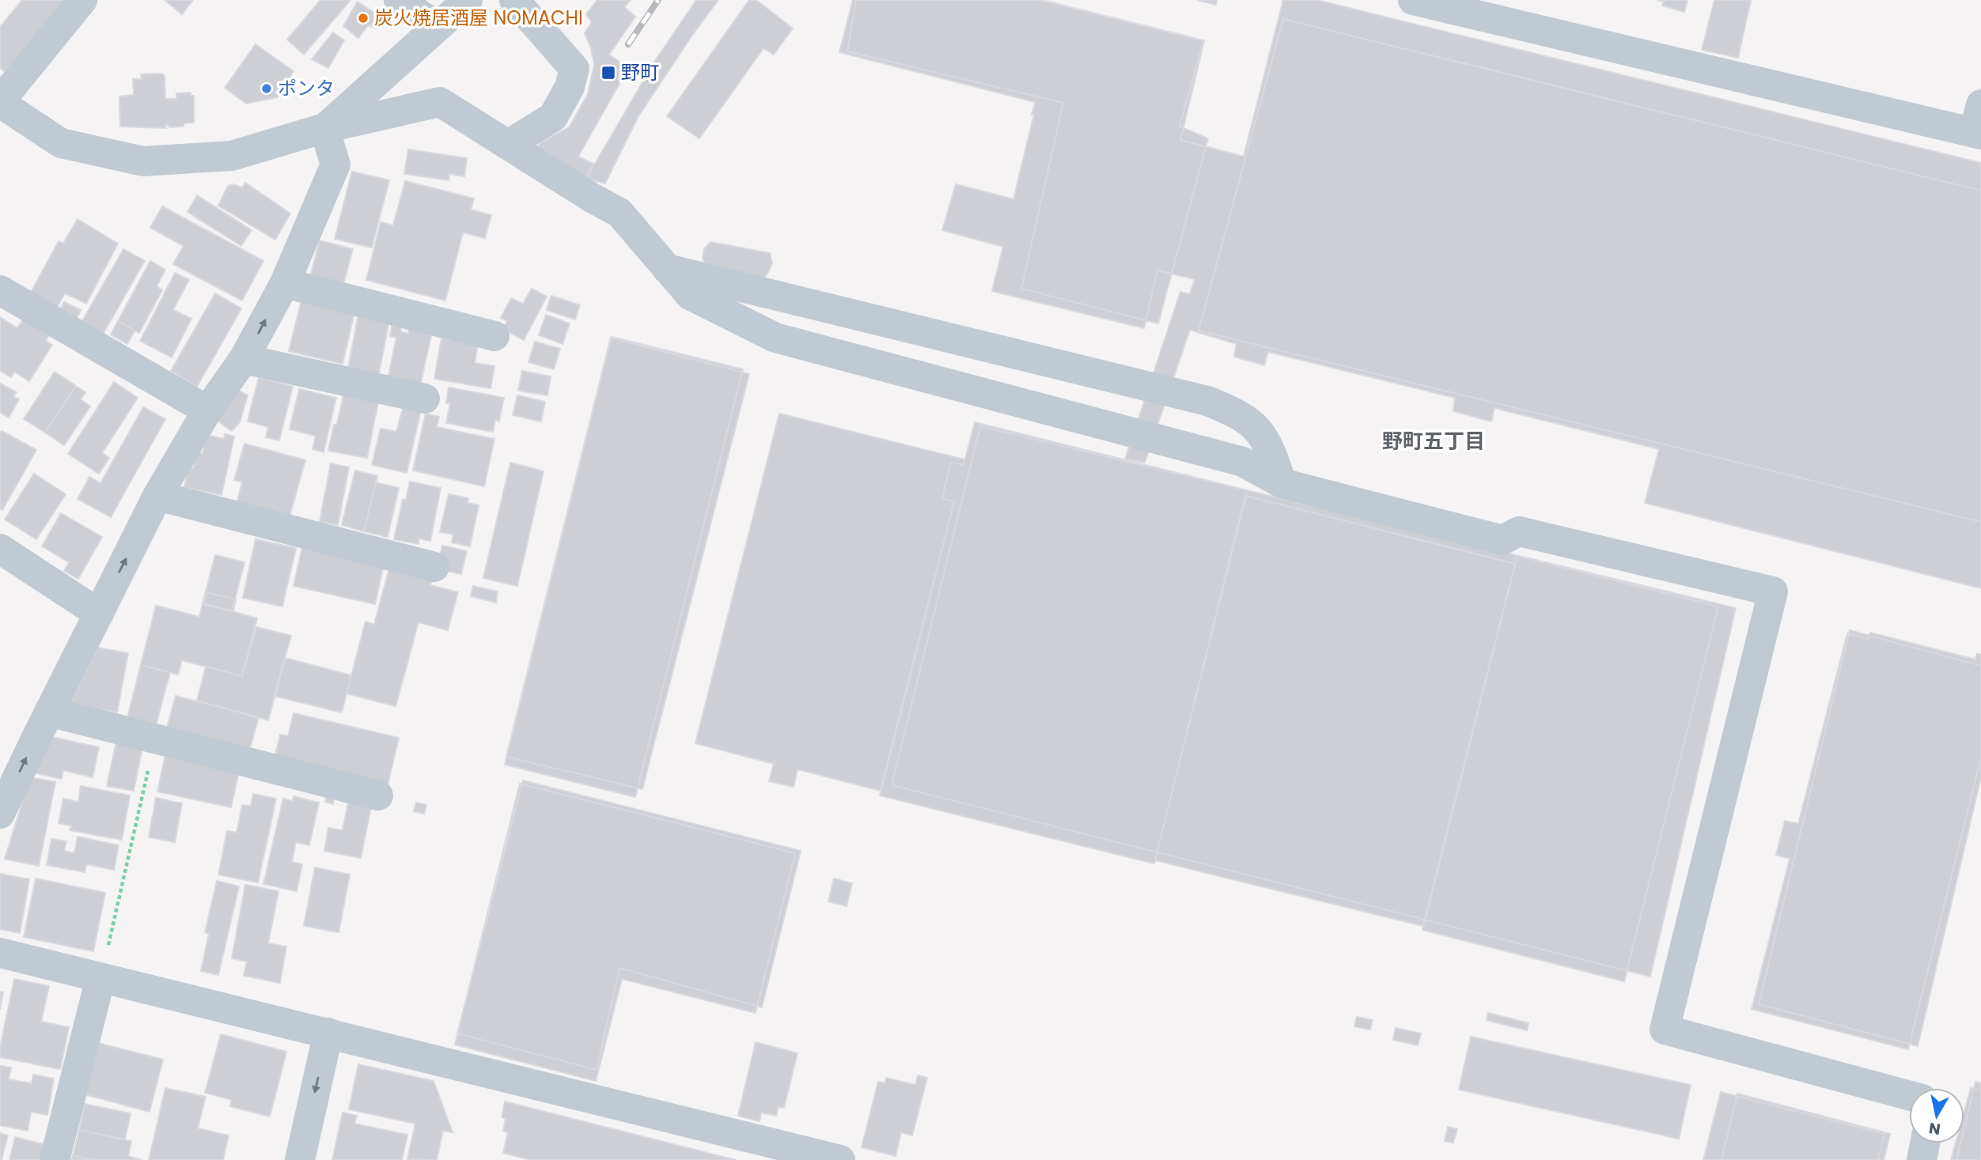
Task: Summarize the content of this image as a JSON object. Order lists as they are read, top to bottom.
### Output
{
  "districts": ["野町五丁目"],
  "places": {
    "other": ["炭火焼居酒屋 NOMACHI", "ポンタ"],
    "transit": ["野町"]
  },
  "north": "bottom"
}
